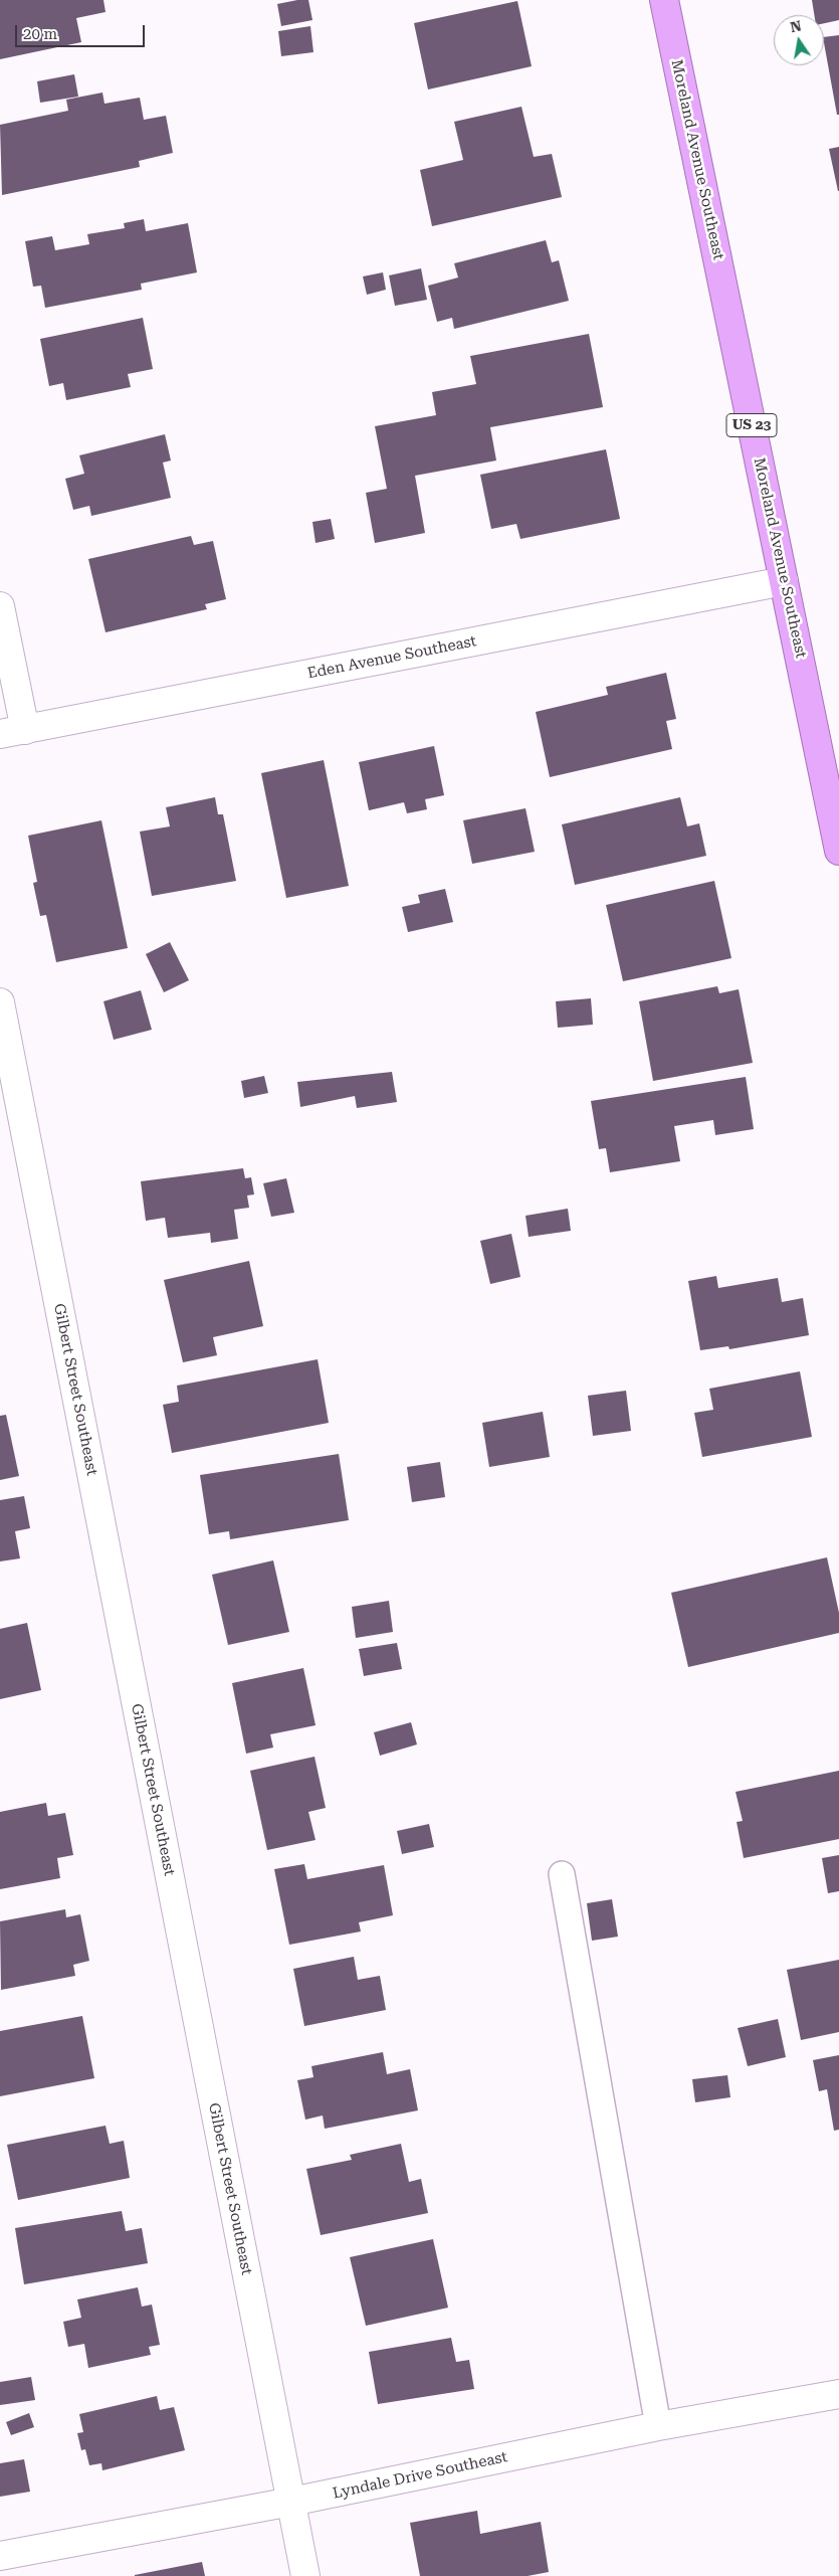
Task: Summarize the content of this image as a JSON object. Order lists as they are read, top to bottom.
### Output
{
  "streets": {
    "highway": ["Moreland Avenue Southeast", "US 23"],
    "street": ["Eden Avenue Southeast", "Gilbert Street Southeast", "Lyndale Drive Southeast"]
  },
  "crossings": [
    ["Moreland Avenue Southeast", "Eden Avenue Southeast"],
    ["Gilbert Street Southeast", "Lyndale Drive Southeast"]
  ],
  "scale_bar": "20 m",
  "north": "top"
}
